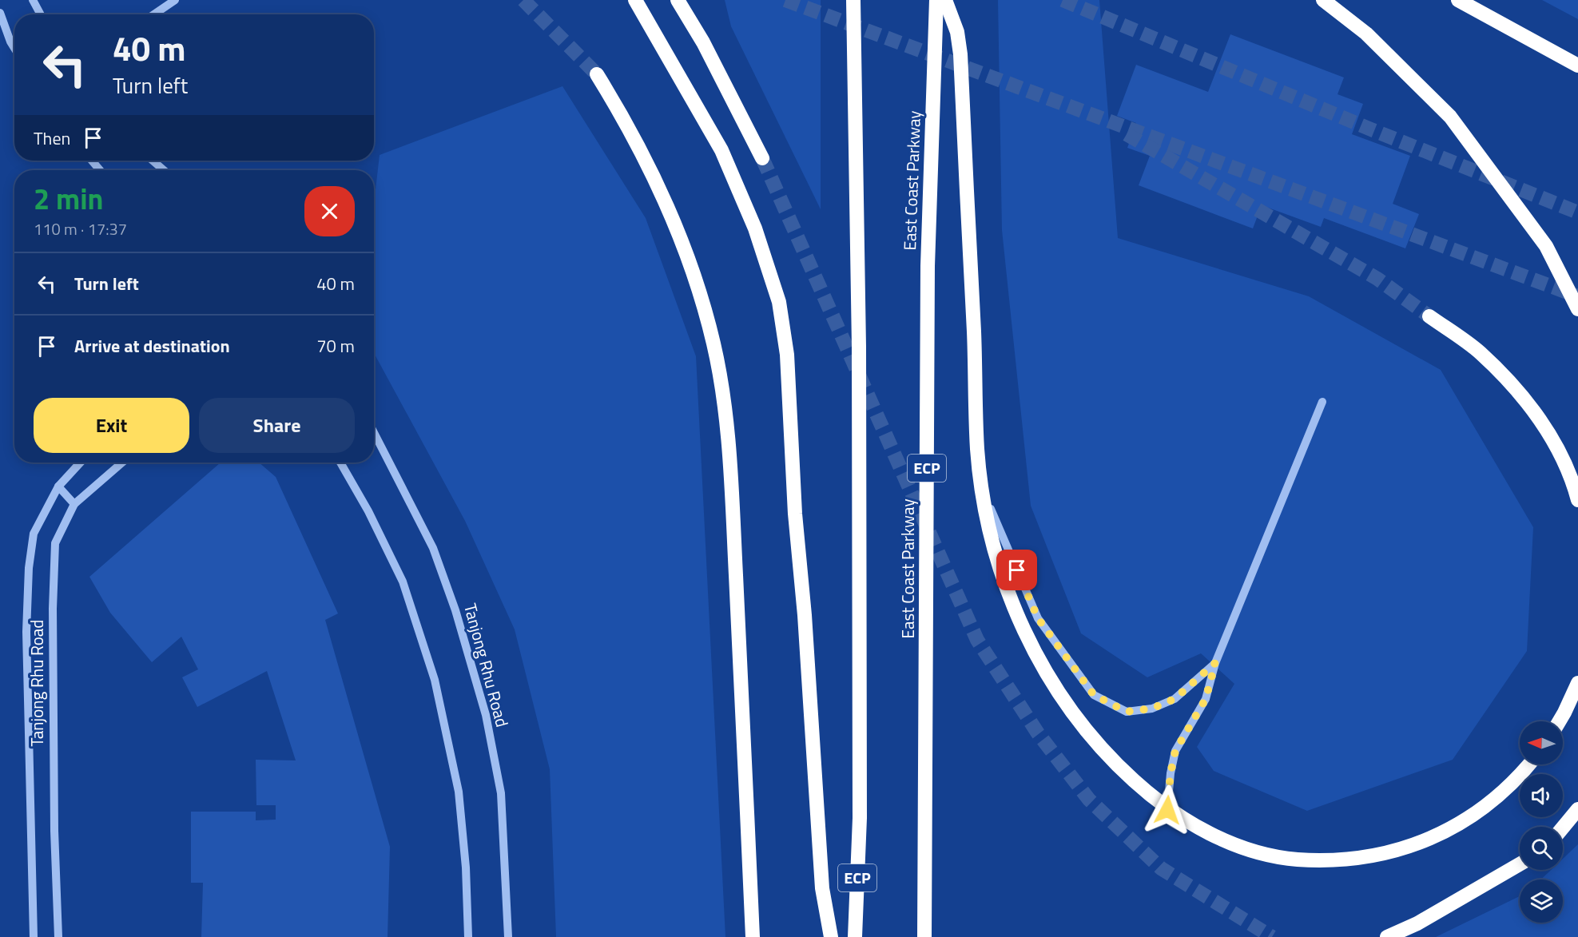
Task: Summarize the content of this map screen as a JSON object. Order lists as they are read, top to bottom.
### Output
{
  "streets": {
    "highway": ["East Coast Parkway", "ECP"],
    "street": ["Tanjong Rhu Road"]
  },
  "north": "left",
  "page": {
    "turn": ["40 m", "Turn left"],
    "then": "Then",
    "heading": ["2 min", "110 m · 17:37"],
    "list": [
      {
        "name": "Turn left",
        "value": "40 m"
      },
      {
        "name": "Arrive at destination",
        "value": "70 m"
      }
    ],
    "buttons": ["Exit", "Share"]
  }
}
